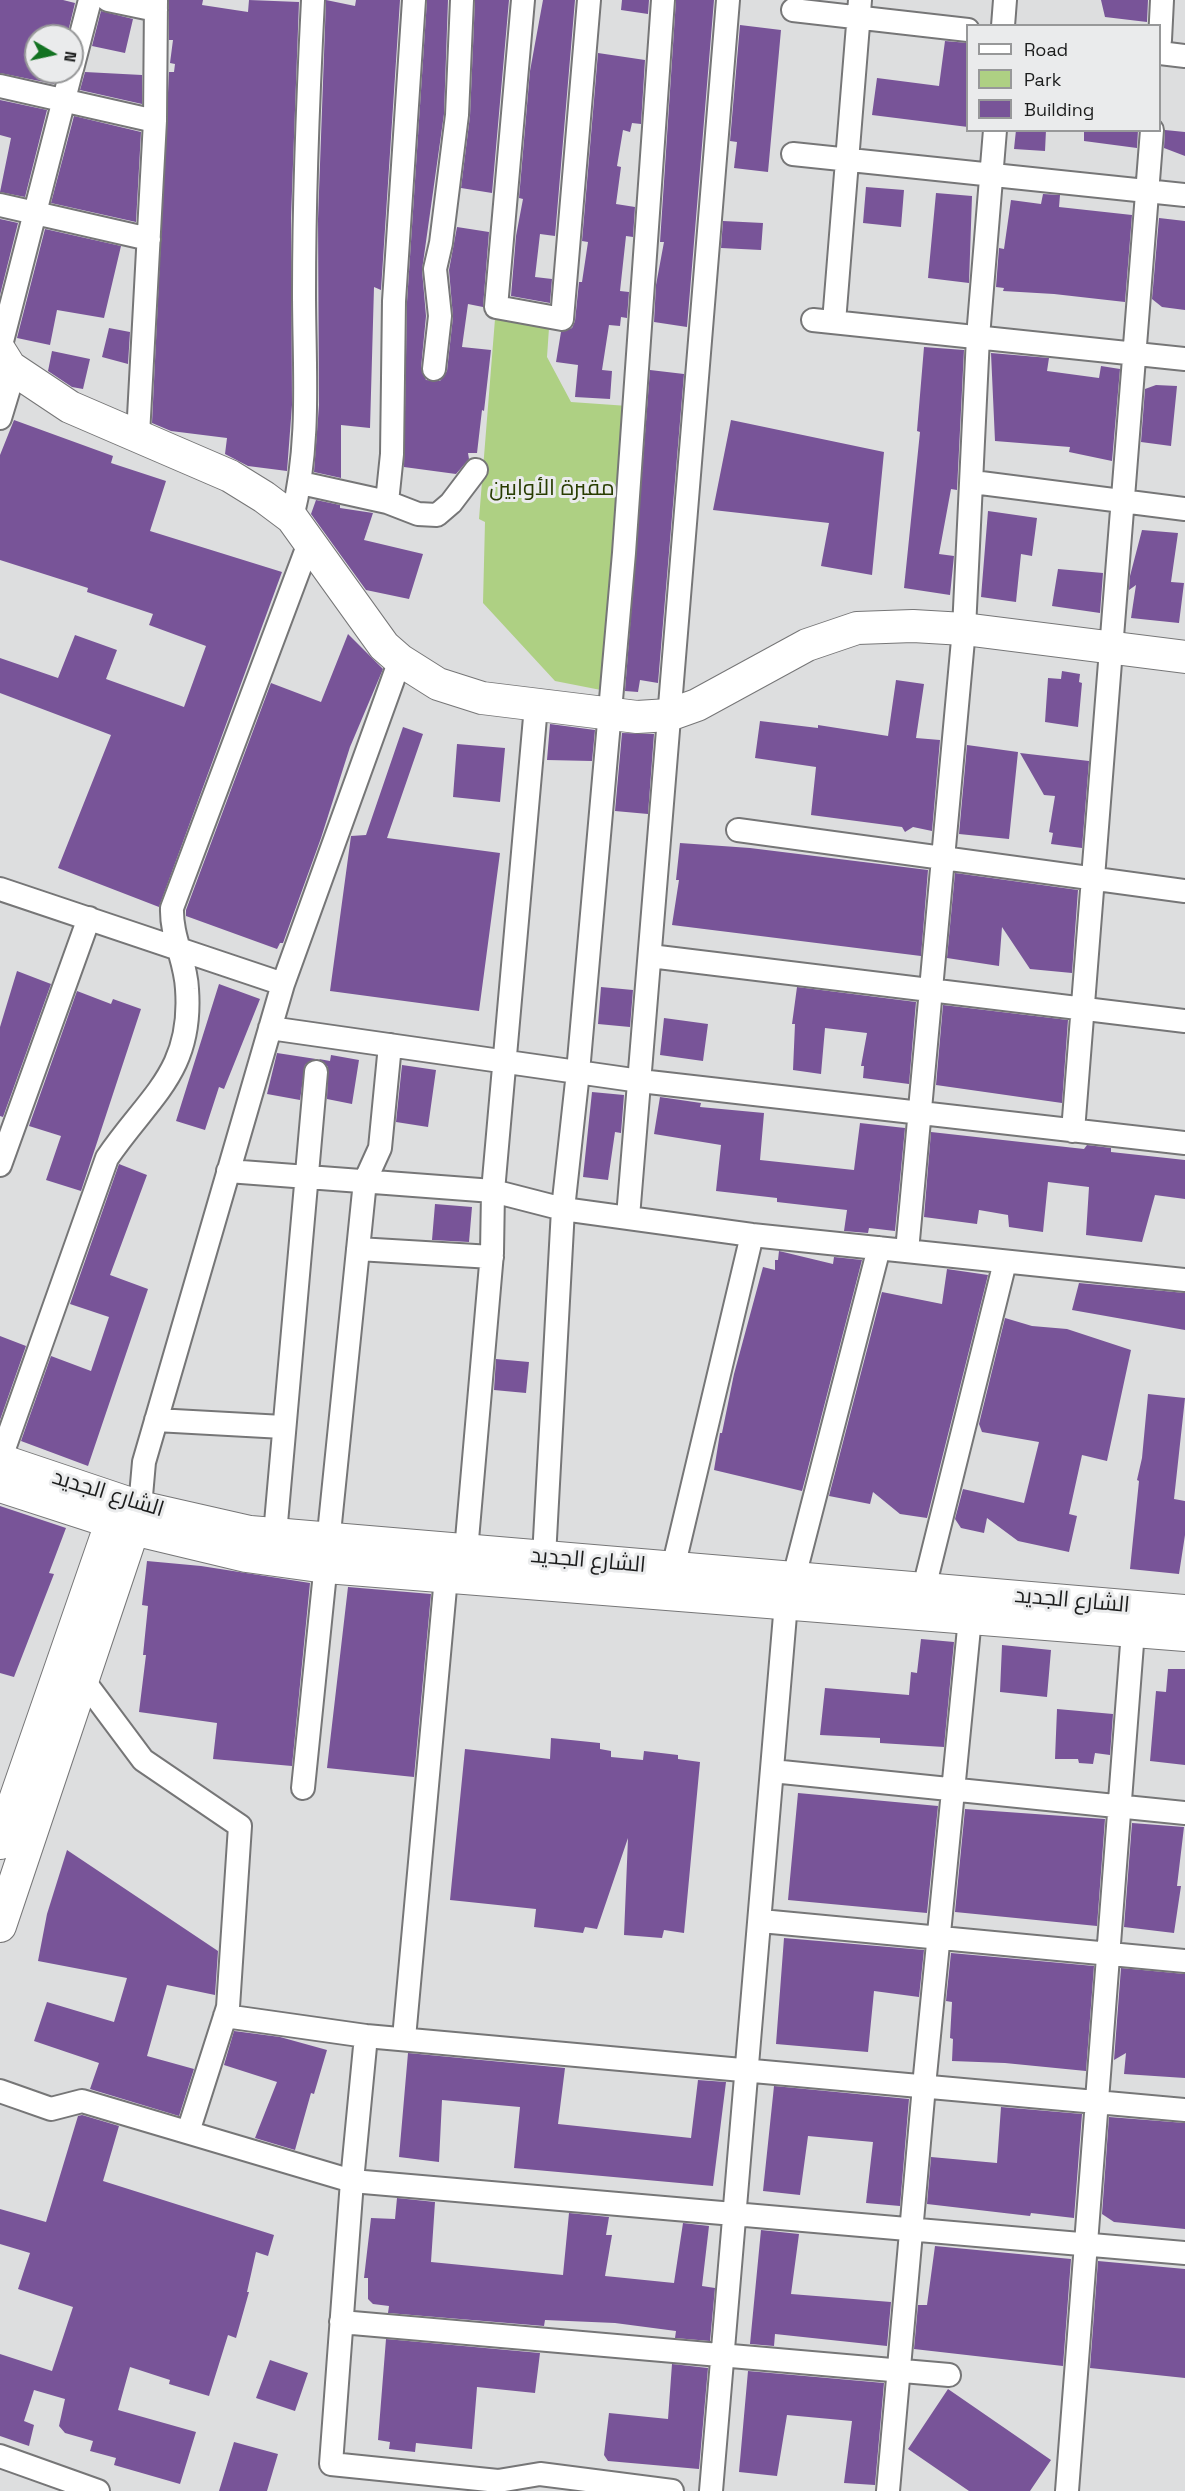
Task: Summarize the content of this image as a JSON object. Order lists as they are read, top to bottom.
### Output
{
  "streets": {
    "street": ["الشارع الجديد"]
  },
  "parks": ["مقبرة الأوابين"],
  "legend": ["Road", "Park", "Building"],
  "north": "right"
}
